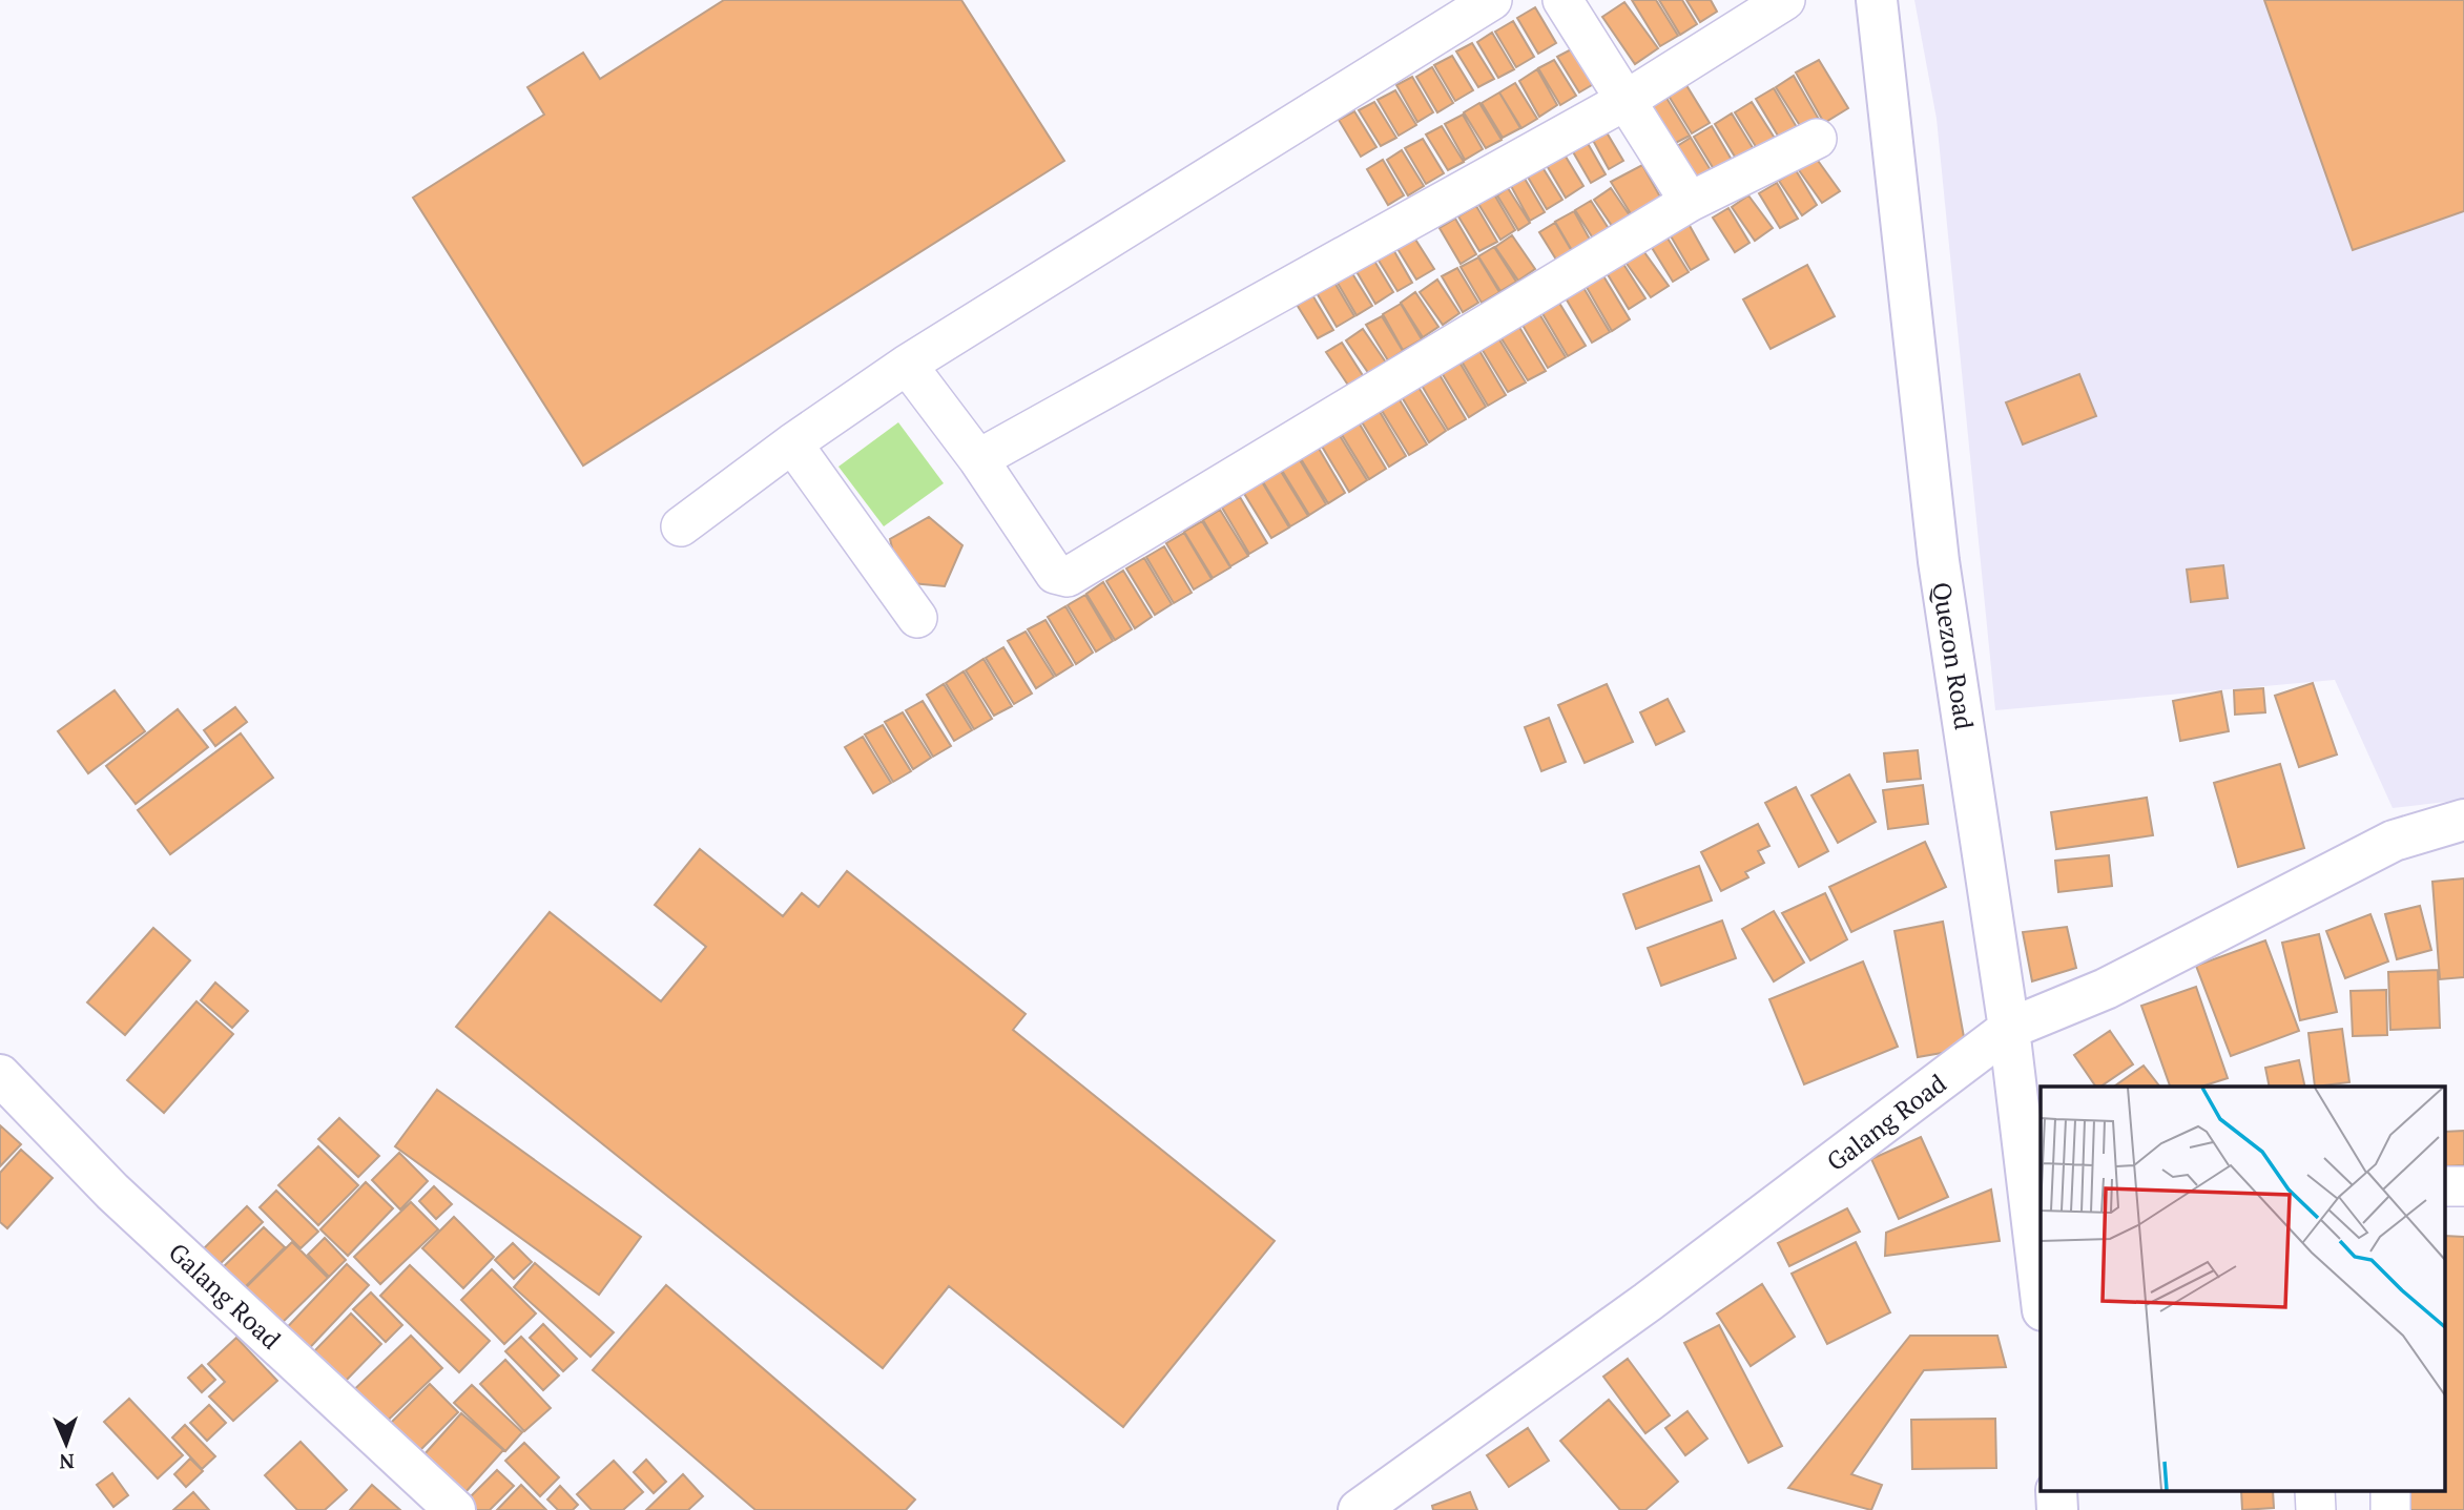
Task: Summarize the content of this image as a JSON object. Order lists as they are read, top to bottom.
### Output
{
  "streets": {
    "street": ["Quezon Road", "Galang Road"]
  },
  "crossings": [
    ["Quezon Road", "Galang Road"]
  ],
  "north": "bottom"
}
